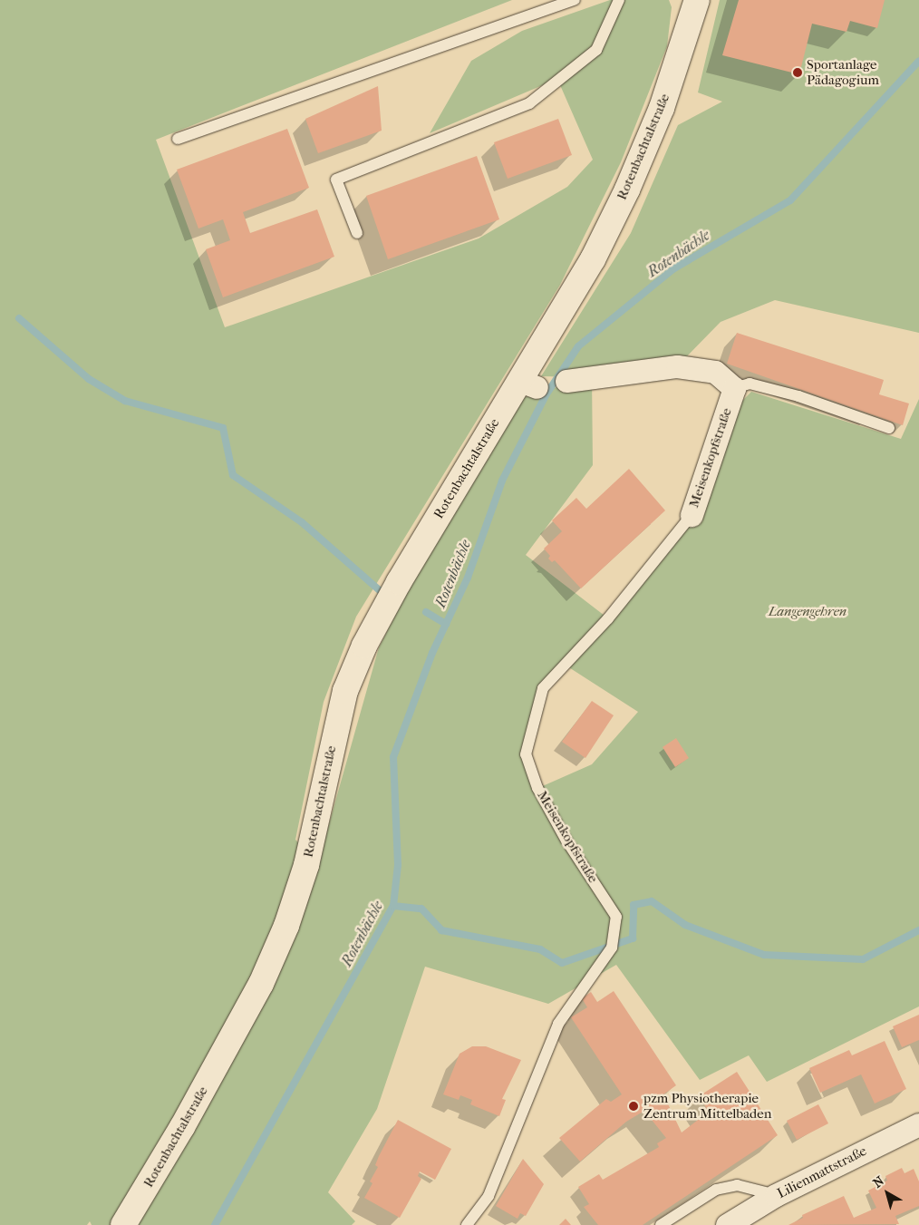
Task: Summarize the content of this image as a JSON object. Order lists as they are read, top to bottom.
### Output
{
  "streets": {
    "main road": ["Rotenbachtalstraße"],
    "street": ["Meisenkopfstraße", "Lilienmattstraße"]
  },
  "water": ["Rotenbächle"],
  "parks": ["Langengehren"],
  "places": ["Sportanlage Pädagogium", "pzm Physiotherapie Zentrum Mittelbaden"],
  "north": "top left"
}
